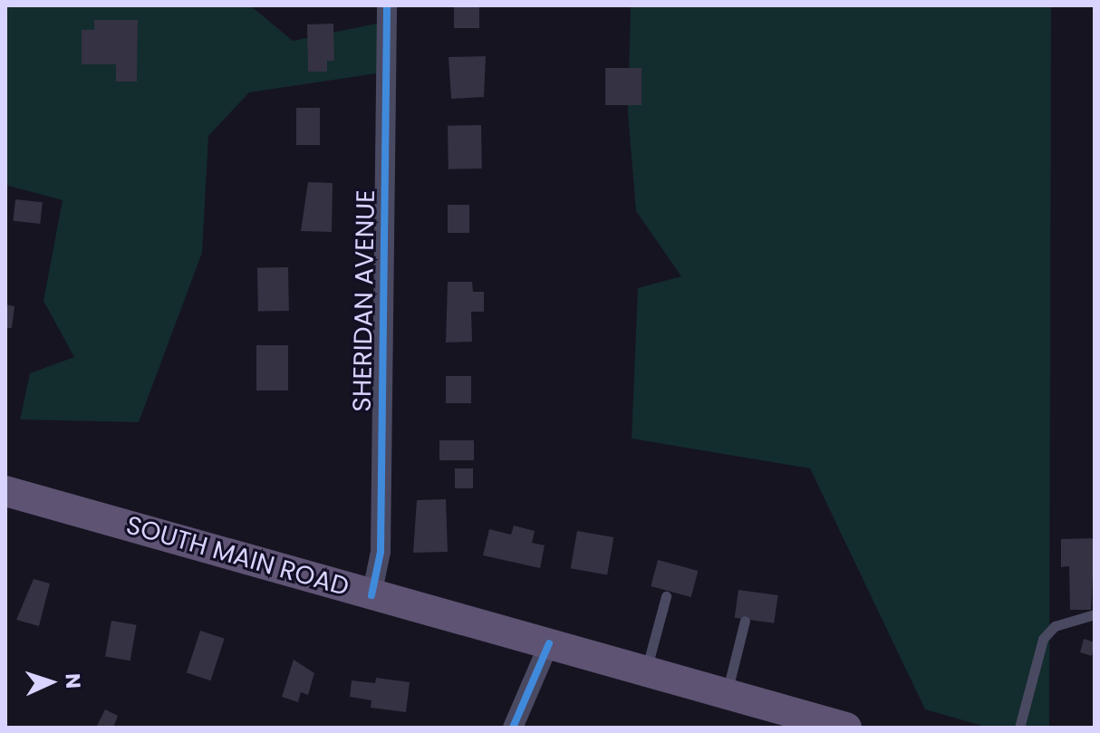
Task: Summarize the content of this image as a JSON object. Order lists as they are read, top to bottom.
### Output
{
  "streets": {
    "main road": ["SOUTH MAIN ROAD"],
    "street": ["SHERIDAN AVENUE"]
  },
  "crossings": [
    ["SHERIDAN AVENUE", "SOUTH MAIN ROAD"]
  ],
  "north": "right"
}
